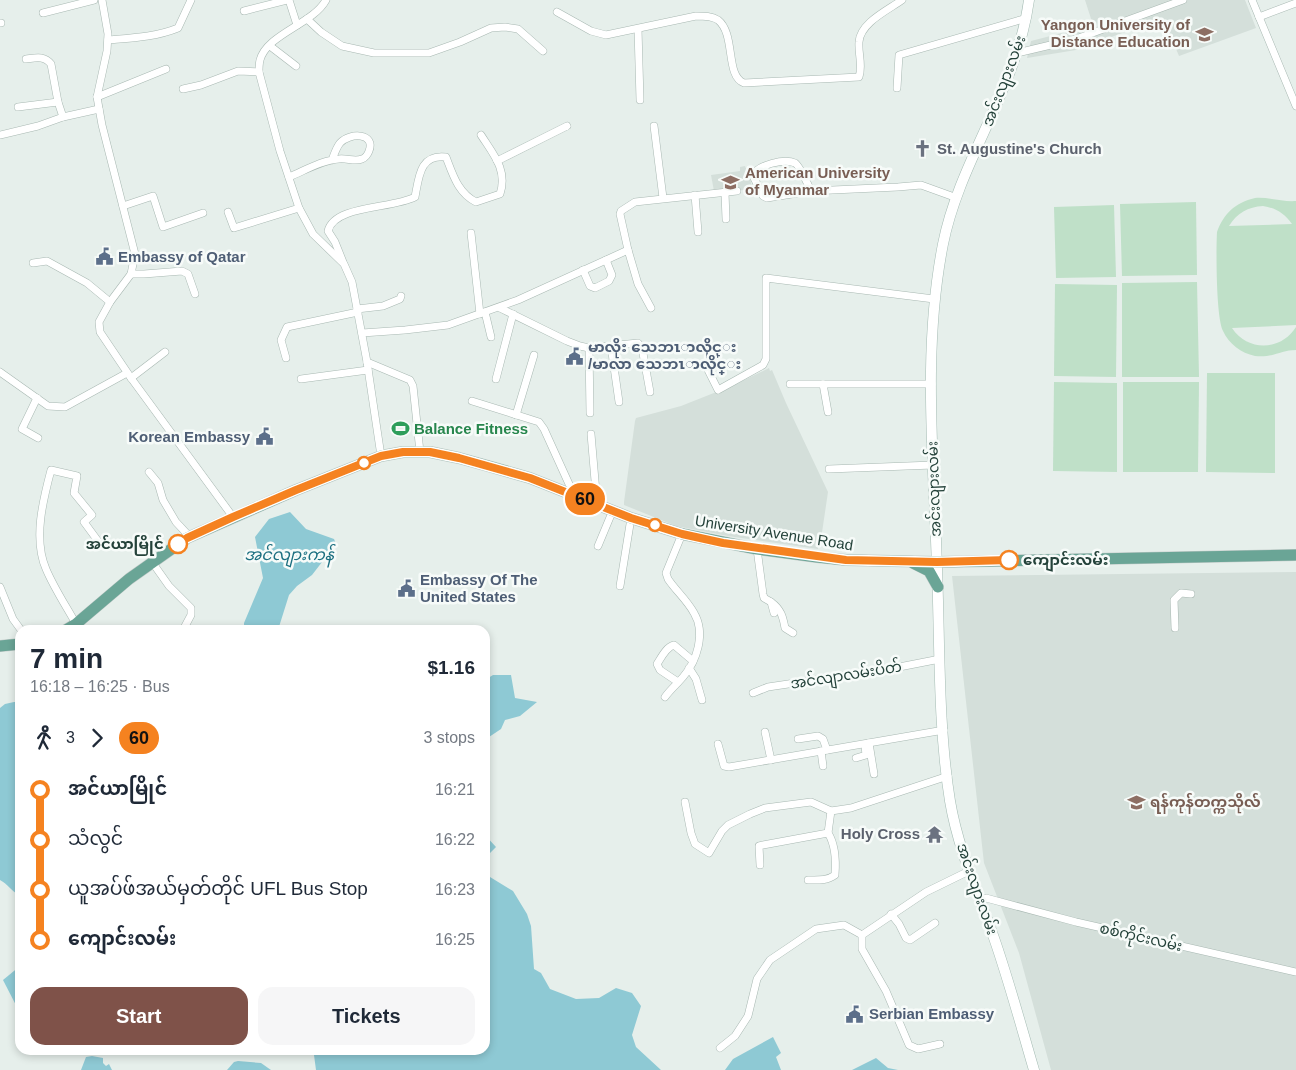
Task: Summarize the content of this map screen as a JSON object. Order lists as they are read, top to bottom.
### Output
{
  "streets": {
    "main road": ["အင်းလျားလမ်း", "University Avenue Road"],
    "street": ["အင်လျာလမ်းပိတ်", "စစ်ကိုင်းလမ်း"]
  },
  "crossings": [
    ["အင်းလျားလမ်း", "University Avenue Road"],
    ["အင်းလျားလမ်း", "အင်လျာလမ်းပိတ်"]
  ],
  "water": ["အင်လျားကန်"],
  "places": {
    "school or university": ["Yangon University of Distance Education", "American University of Myanmar", "ရန်ကုန်တက္ကသိုလ်"],
    "church": ["St. Augustine's Church"],
    "public building": [
      "Embassy of Qatar",
      "မာလိုး သေဘၤာလိုင္း /မာလာ သေဘၤာလိုင္း",
      "Korean Embassy",
      "Embassy Of The United States",
      "Serbian Embassy"
    ],
    "sports": ["Balance Fitness"],
    "other": ["အင်ယာမြိုင်", "ကျောင်းလမ်း"],
    "temple": ["Holy Cross"]
  },
  "lines": ["bus line 60"],
  "page": {
    "on_map": "60",
    "heading": ["7 min", "16:18 – 16:25 · Bus", "$1.16"],
    "legs": ["3", "60", "3 stops"],
    "list": [
      {
        "name": "အင်ယာမြိုင်",
        "value": "16:21"
      },
      {
        "name": "သံလွင်",
        "value": "16:22"
      },
      {
        "name": "ယူအပ်ဖ်အယ်မှတ်တိုင် UFL Bus Stop",
        "value": "16:23"
      },
      {
        "name": "ကျောင်းလမ်း",
        "value": "16:25"
      }
    ],
    "buttons": ["Start", "Tickets"]
  }
}
